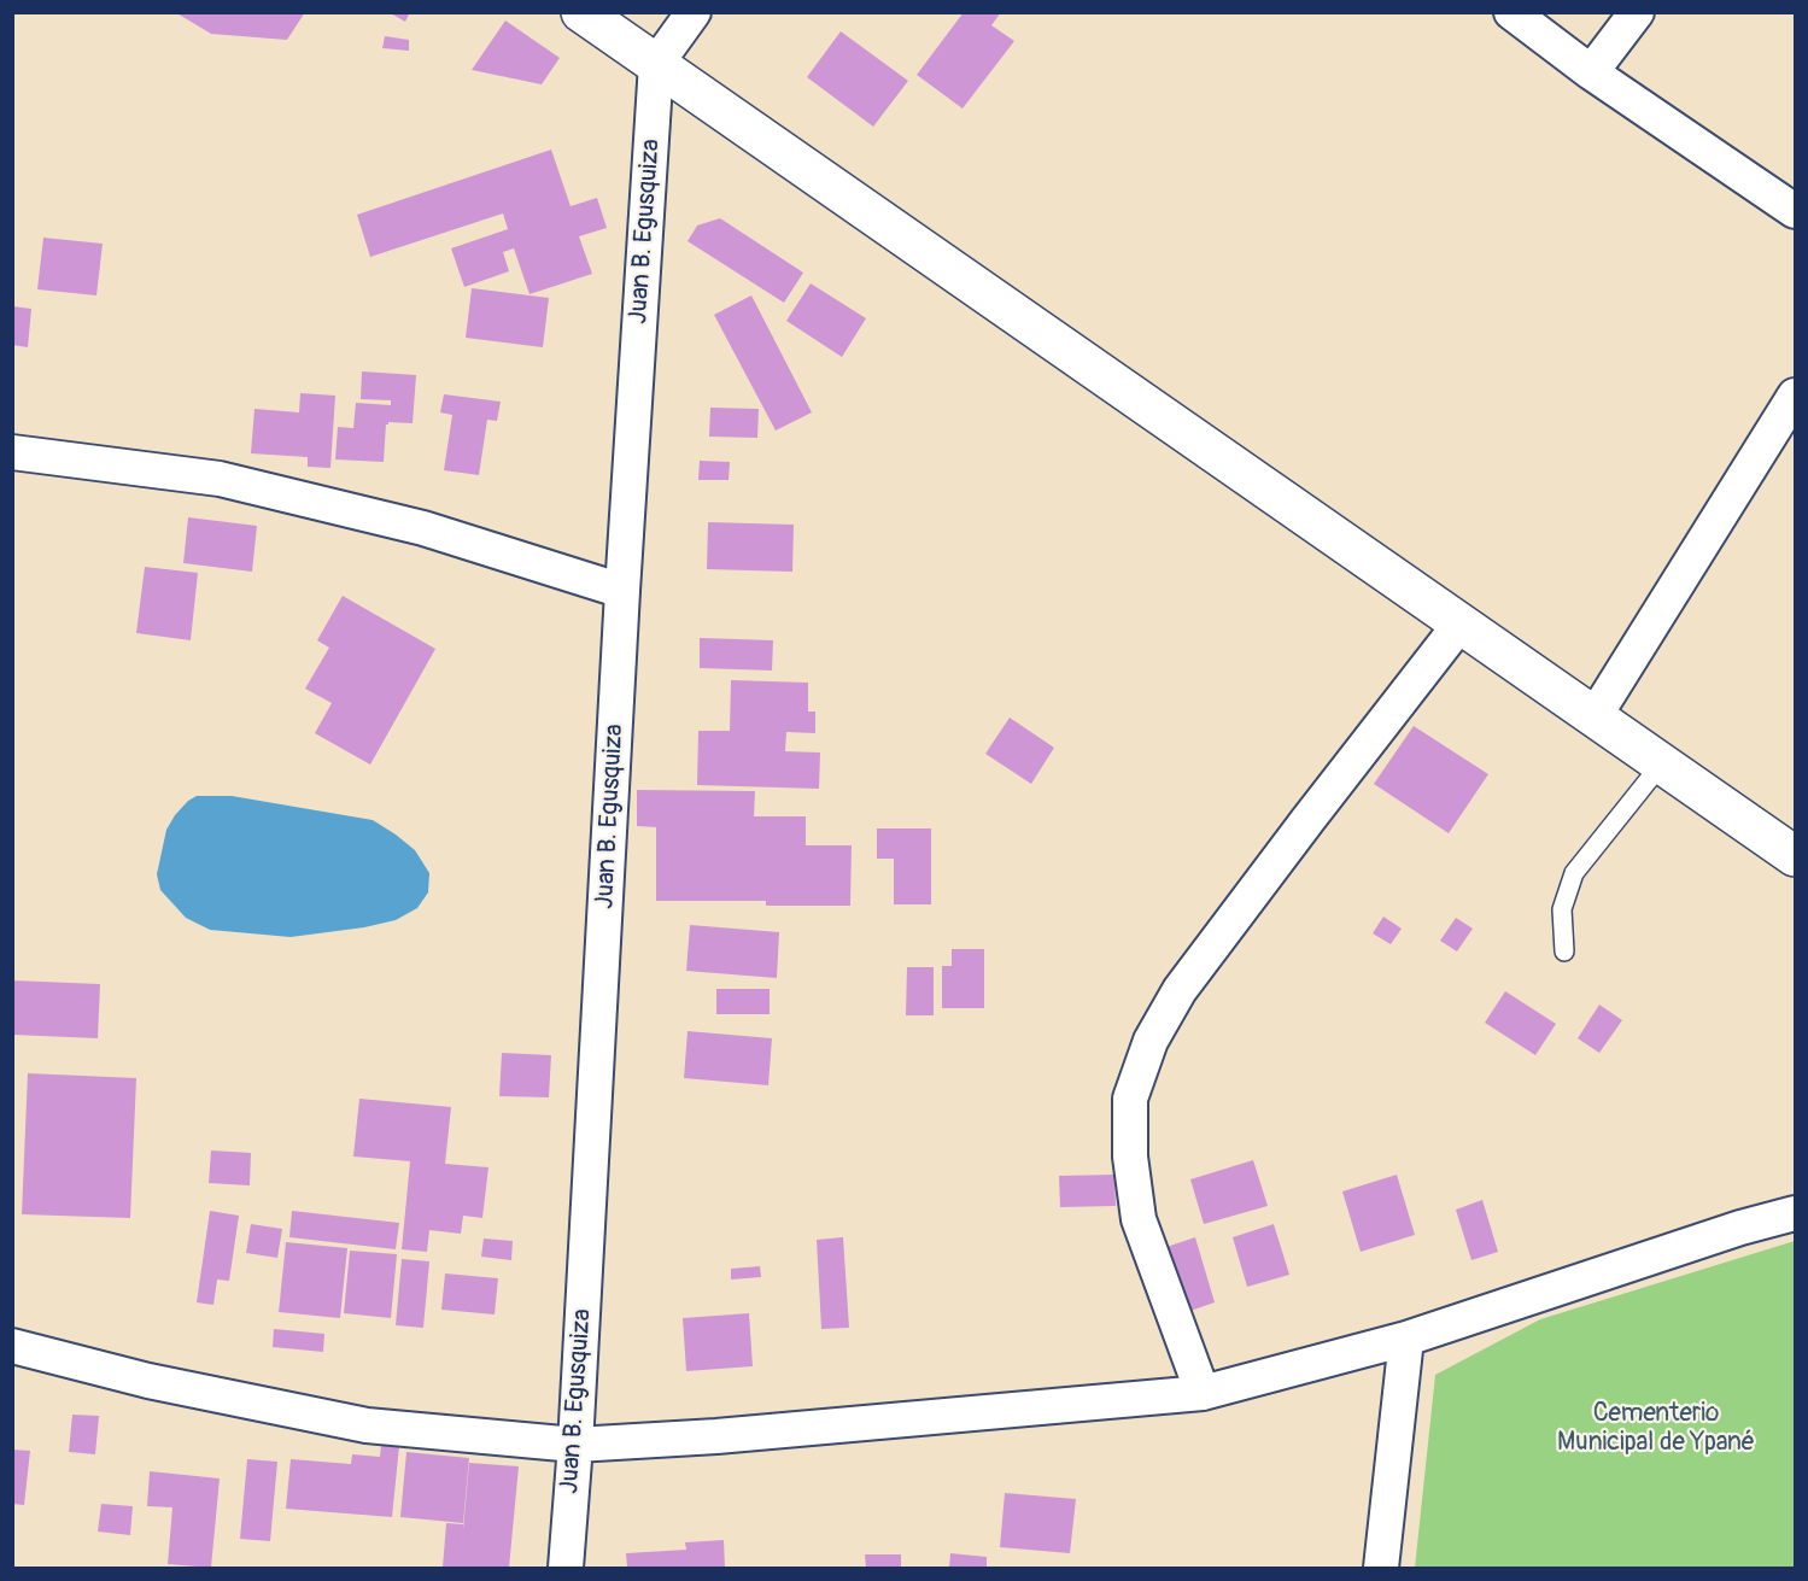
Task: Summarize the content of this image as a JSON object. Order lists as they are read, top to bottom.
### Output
{
  "streets": {
    "street": ["Juan B. Egusquiza"]
  },
  "parks": ["Cementerio Municipal de Ypané"]
}
